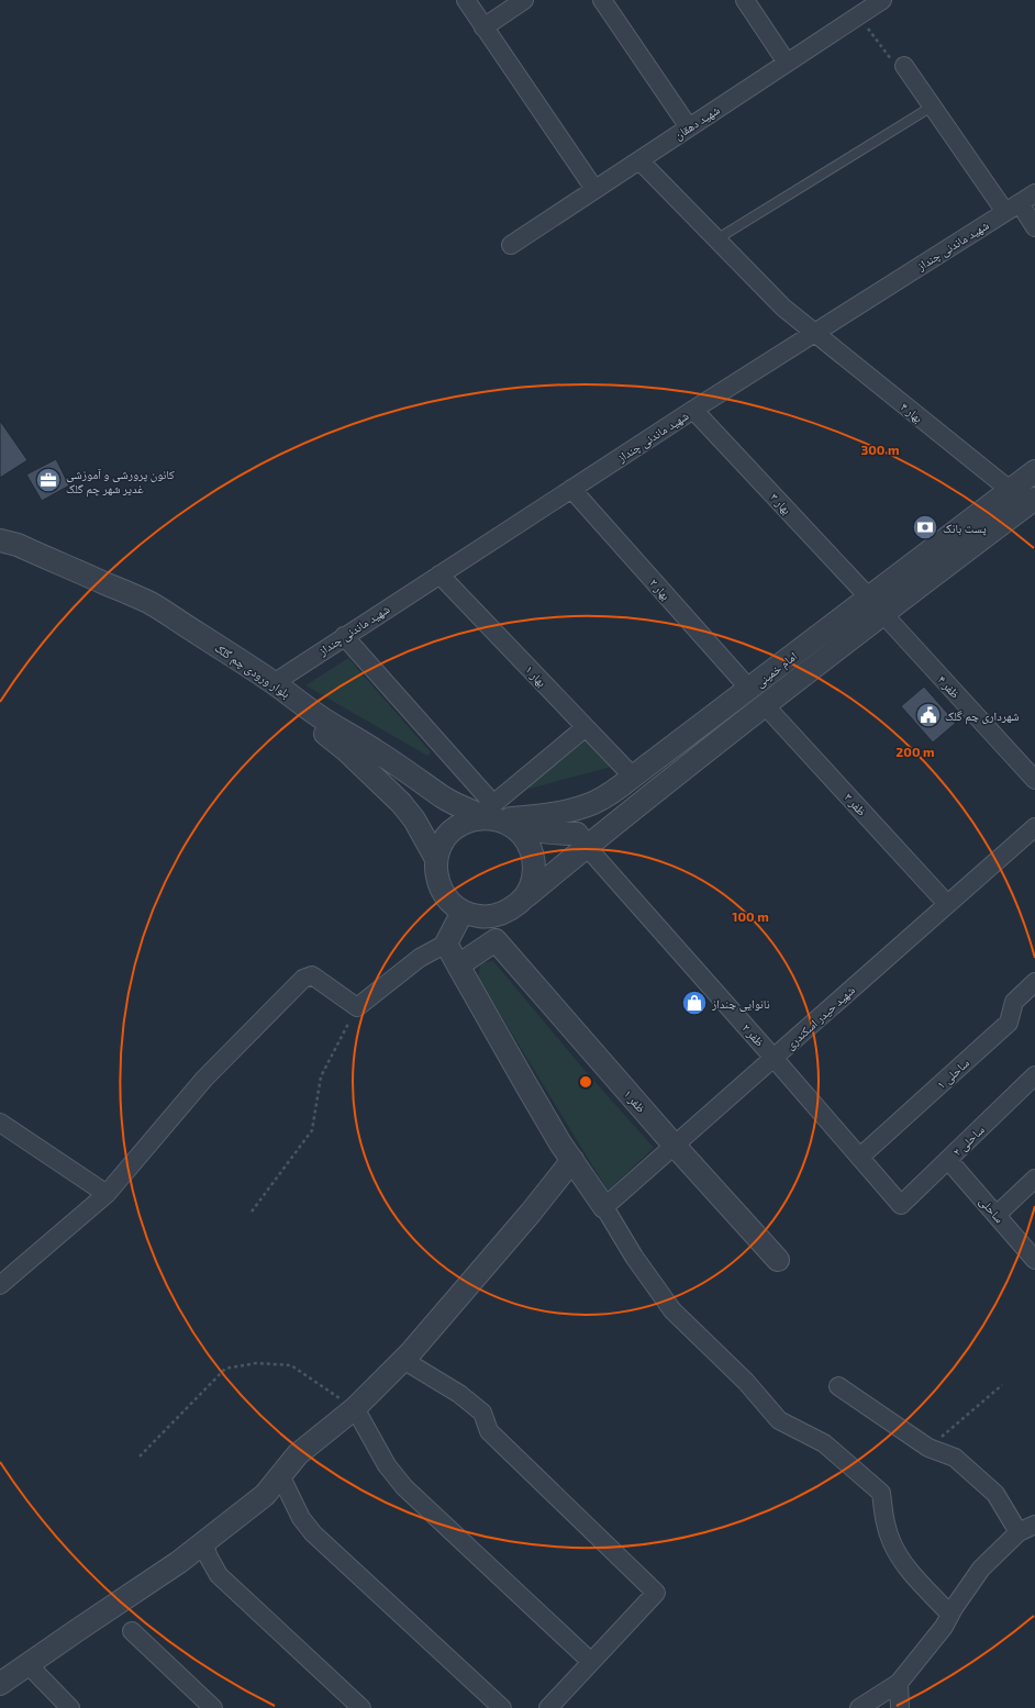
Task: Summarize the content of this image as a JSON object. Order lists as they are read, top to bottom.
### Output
{
  "streets": {
    "street": [
      "شهید دهقان",
      "شهید ماندنی چنداز",
      "بهار ۴",
      "بهار ۳",
      "بهار ۲",
      "امام خمینی",
      "بلوار ورودی چم گلک",
      "بهار ۱",
      "ظفر ۴",
      "ظفر ۳",
      "شهید حیدر اسکندری",
      "ظفر ۲",
      "ساحلی ۱",
      "ظفر ۱",
      "ساحلی ۲",
      "ساحلی"
    ]
  },
  "crossings": [
    ["شهید دهقان", "بهار ۴"],
    ["شهید ماندنی چنداز", "بهار ۴"],
    ["شهید ماندنی چنداز", "بهار ۳"],
    ["شهید ماندنی چنداز", "بهار ۲"],
    ["شهید ماندنی چنداز", "بلوار ورودی چم گلک"],
    ["شهید ماندنی چنداز", "بهار ۱"],
    ["بهار ۴", "امام خمینی"],
    ["بهار ۳", "امام خمینی"],
    ["بهار ۳", "ظفر ۴"],
    ["بهار ۲", "امام خمینی"],
    ["امام خمینی", "بلوار ورودی چم گلک"],
    ["امام خمینی", "بهار ۱"],
    ["امام خمینی", "ظفر ۴"],
    ["امام خمینی", "ظفر ۳"],
    ["امام خمینی", "ظفر ۲"],
    ["ظفر ۳", "شهید حیدر اسکندری"],
    ["شهید حیدر اسکندری", "ظفر ۲"],
    ["شهید حیدر اسکندری", "ظفر ۱"],
    ["ظفر ۲", "ساحلی ۱"],
    ["ظفر ۲", "ساحلی ۲"],
    ["ساحلی ۲", "ساحلی"]
  ],
  "places": {
    "office": ["کانون پرورشی و آموزشی غدیر شهر چم گلک"],
    "bank": ["پست بانک"],
    "public building": ["شهرداری چم گلک"],
    "shop": ["نانوایی چنداز"]
  },
  "rings": ["300 m", "200 m", "100 m"]
}
